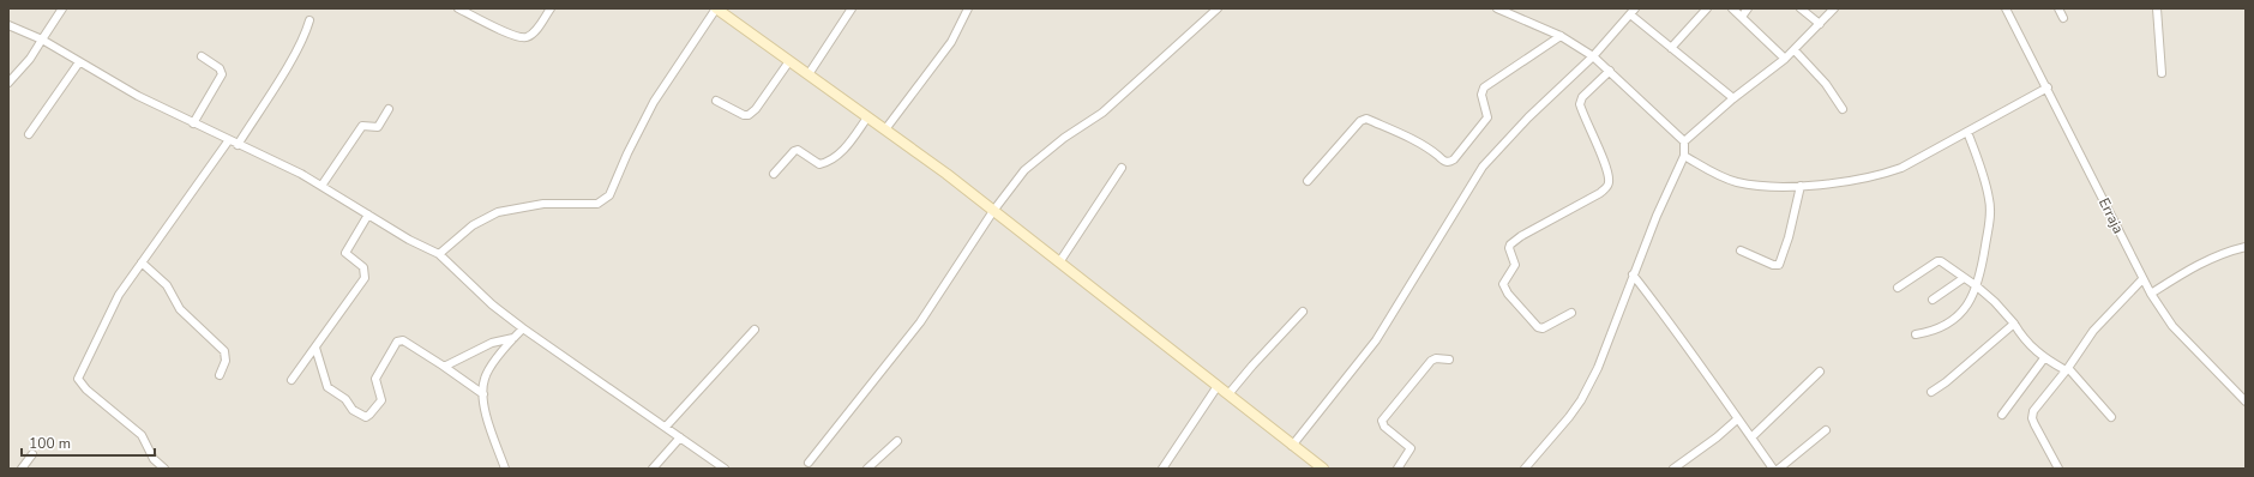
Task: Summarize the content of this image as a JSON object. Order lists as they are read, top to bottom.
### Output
{
  "streets": {
    "street": ["Erraja"]
  },
  "scale_bar": "100 m"
}
